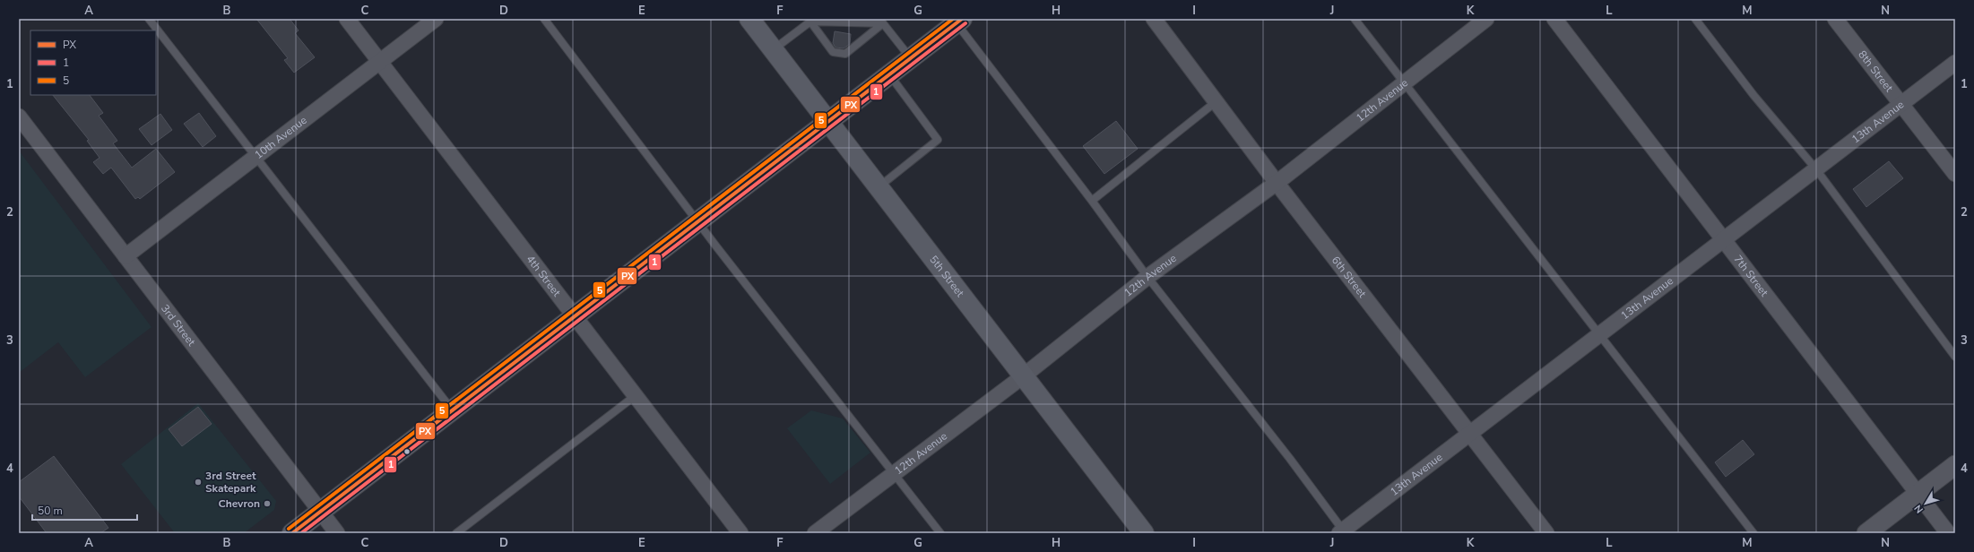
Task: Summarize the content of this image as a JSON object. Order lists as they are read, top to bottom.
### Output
{
  "streets": {
    "main road": ["5th Street"],
    "street": [
      "8th Street",
      "12th Avenue",
      "13th Avenue",
      "10th Avenue",
      "4th Street",
      "7th Street",
      "6th Street",
      "3rd Street"
    ]
  },
  "crossings": [
    ["8th Street", "13th Avenue"],
    ["12th Avenue", "5th Street"],
    ["12th Avenue", "6th Street"],
    ["13th Avenue", "7th Street"],
    ["13th Avenue", "6th Street"],
    ["10th Avenue", "4th Street"],
    ["10th Avenue", "3rd Street"]
  ],
  "places": ["3rd Street Skatepark", "Chevron"],
  "lines": ["transit line PX", "transit line 5", "transit line 1"],
  "legend": ["PX", "1", "5"],
  "scale_bar": "50 m",
  "north": "bottom left",
  "grid": {
    "columns": [
      "A",
      "B",
      "C",
      "D",
      "E",
      "F",
      "G",
      "H",
      "I",
      "J",
      "K",
      "L",
      "M",
      "N"
    ],
    "rows": [
      "1",
      "2",
      "3",
      "4"
    ]
  }
}
